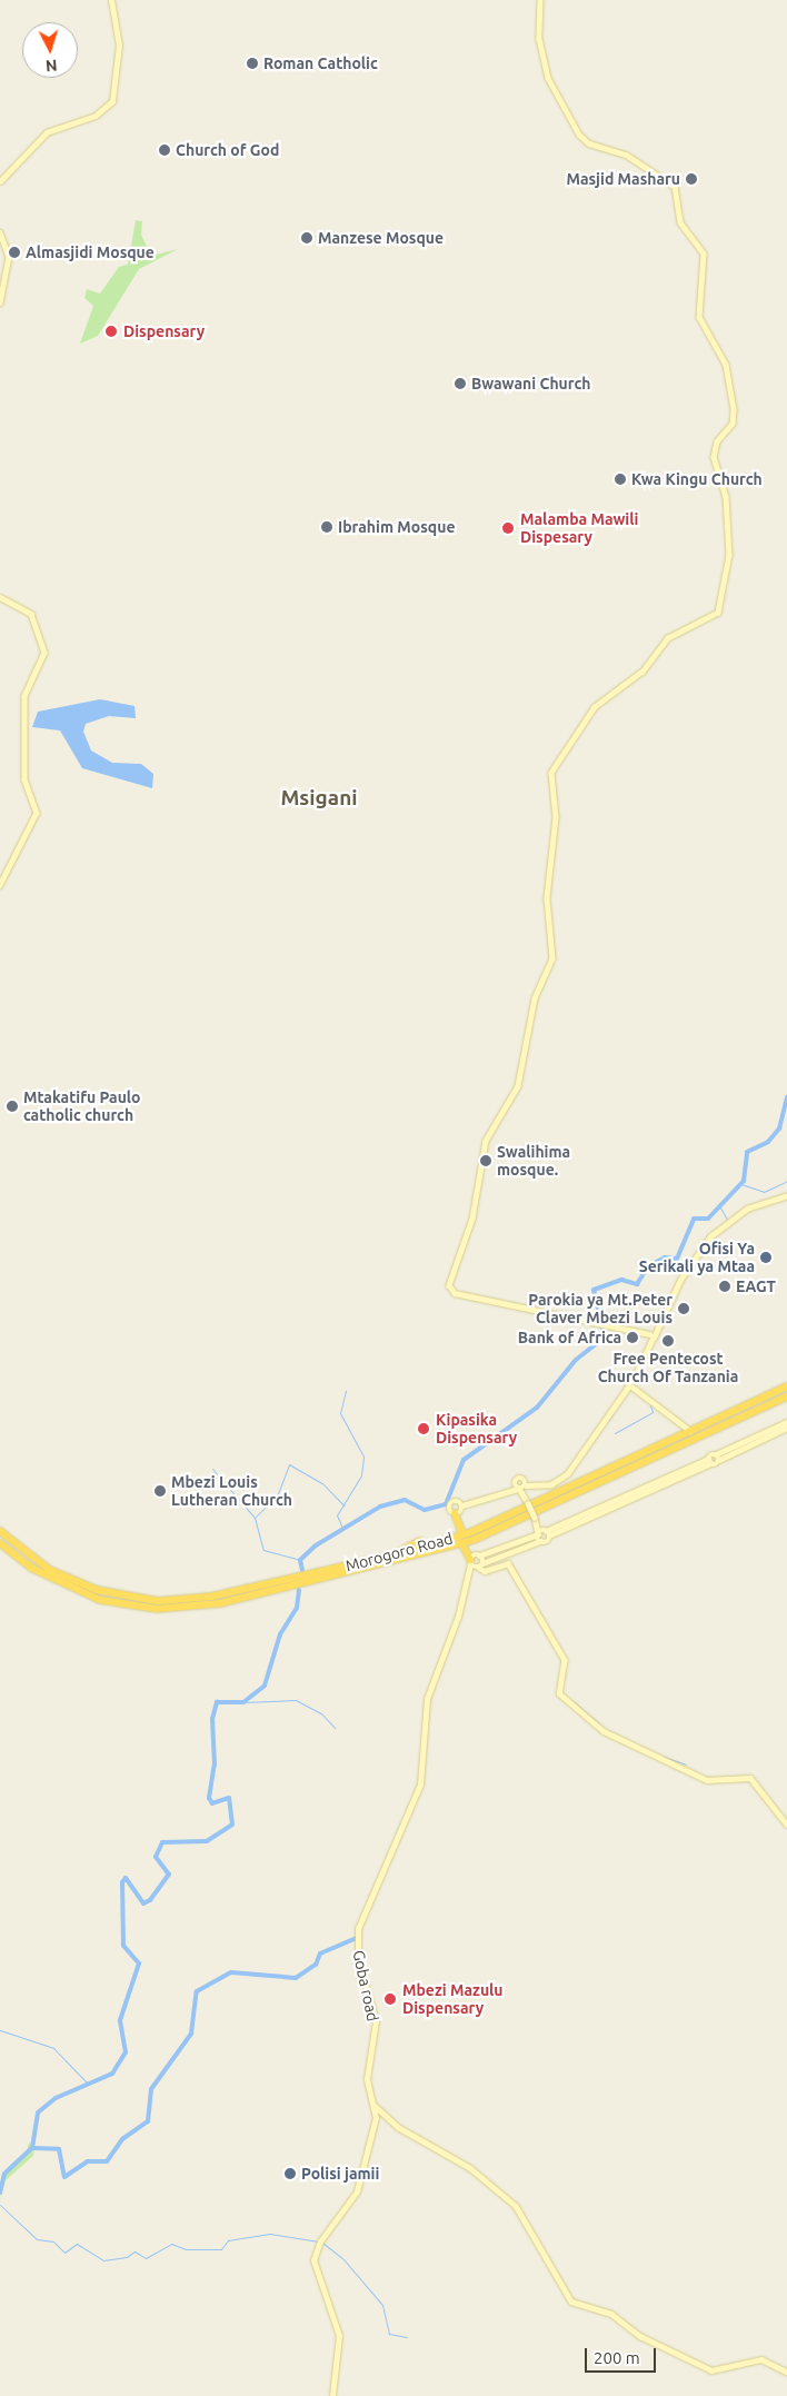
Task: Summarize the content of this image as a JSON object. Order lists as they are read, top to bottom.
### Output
{
  "streets": {
    "highway": ["Morogoro Road"],
    "street": ["Goba road"]
  },
  "districts": ["Msigani"],
  "places": [
    "Roman Catholic",
    "Church of God",
    "Masjid Masharu",
    "Manzese Mosque",
    "Almasjidi Mosque",
    "Dispensary",
    "Bwawani Church",
    "Kwa Kingu Church",
    "Ibrahim Mosque",
    "Malamba Mawili Dispesary",
    "Mtakatifu Paulo catholic church",
    "Swalihima mosque.",
    "Ofisi Ya Serikali ya Mtaa",
    "EAGT",
    "Parokia ya Mt.Peter Claver Mbezi Louis",
    "Bank of Africa",
    "Free Pentecost Church Of Tanzania",
    "Kipasika Dispensary",
    "Mbezi Louis Lutheran Church",
    "Mbezi Mazulu Dispensary",
    "Polisi jamii"
  ],
  "scale_bar": "200 m",
  "north": "bottom"
}
